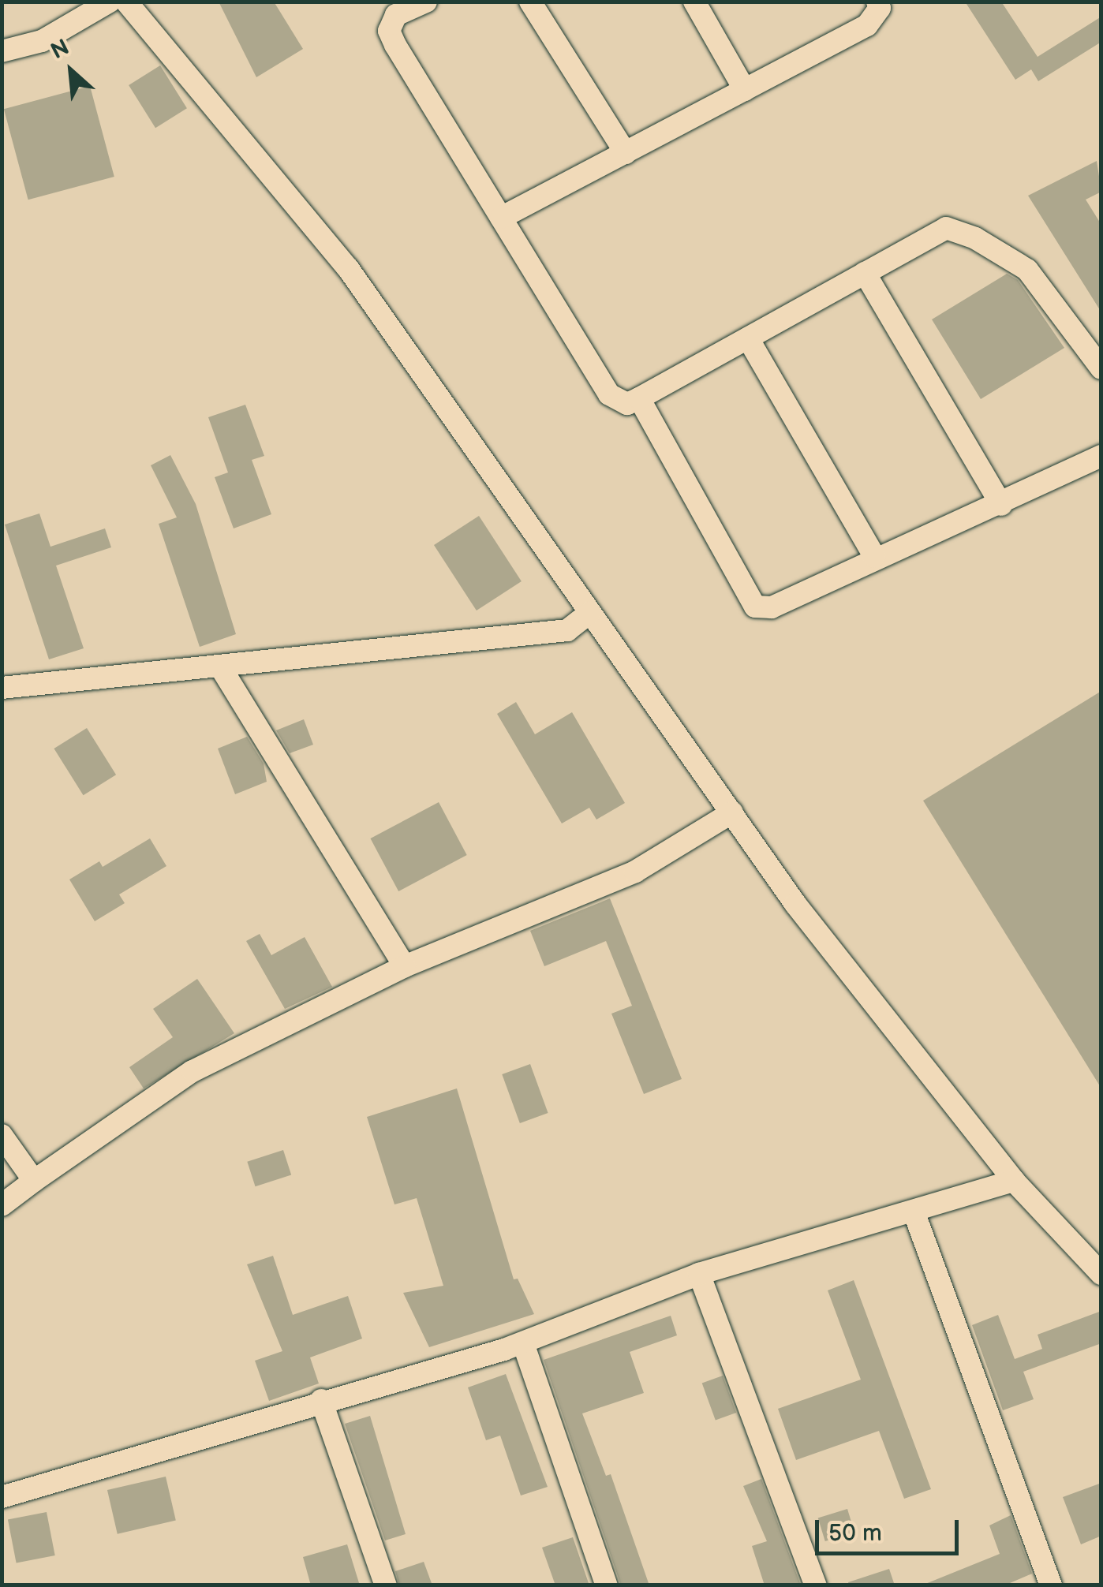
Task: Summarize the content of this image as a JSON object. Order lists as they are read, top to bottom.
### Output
{
  "scale_bar": "50 m",
  "north": "top left"
}
